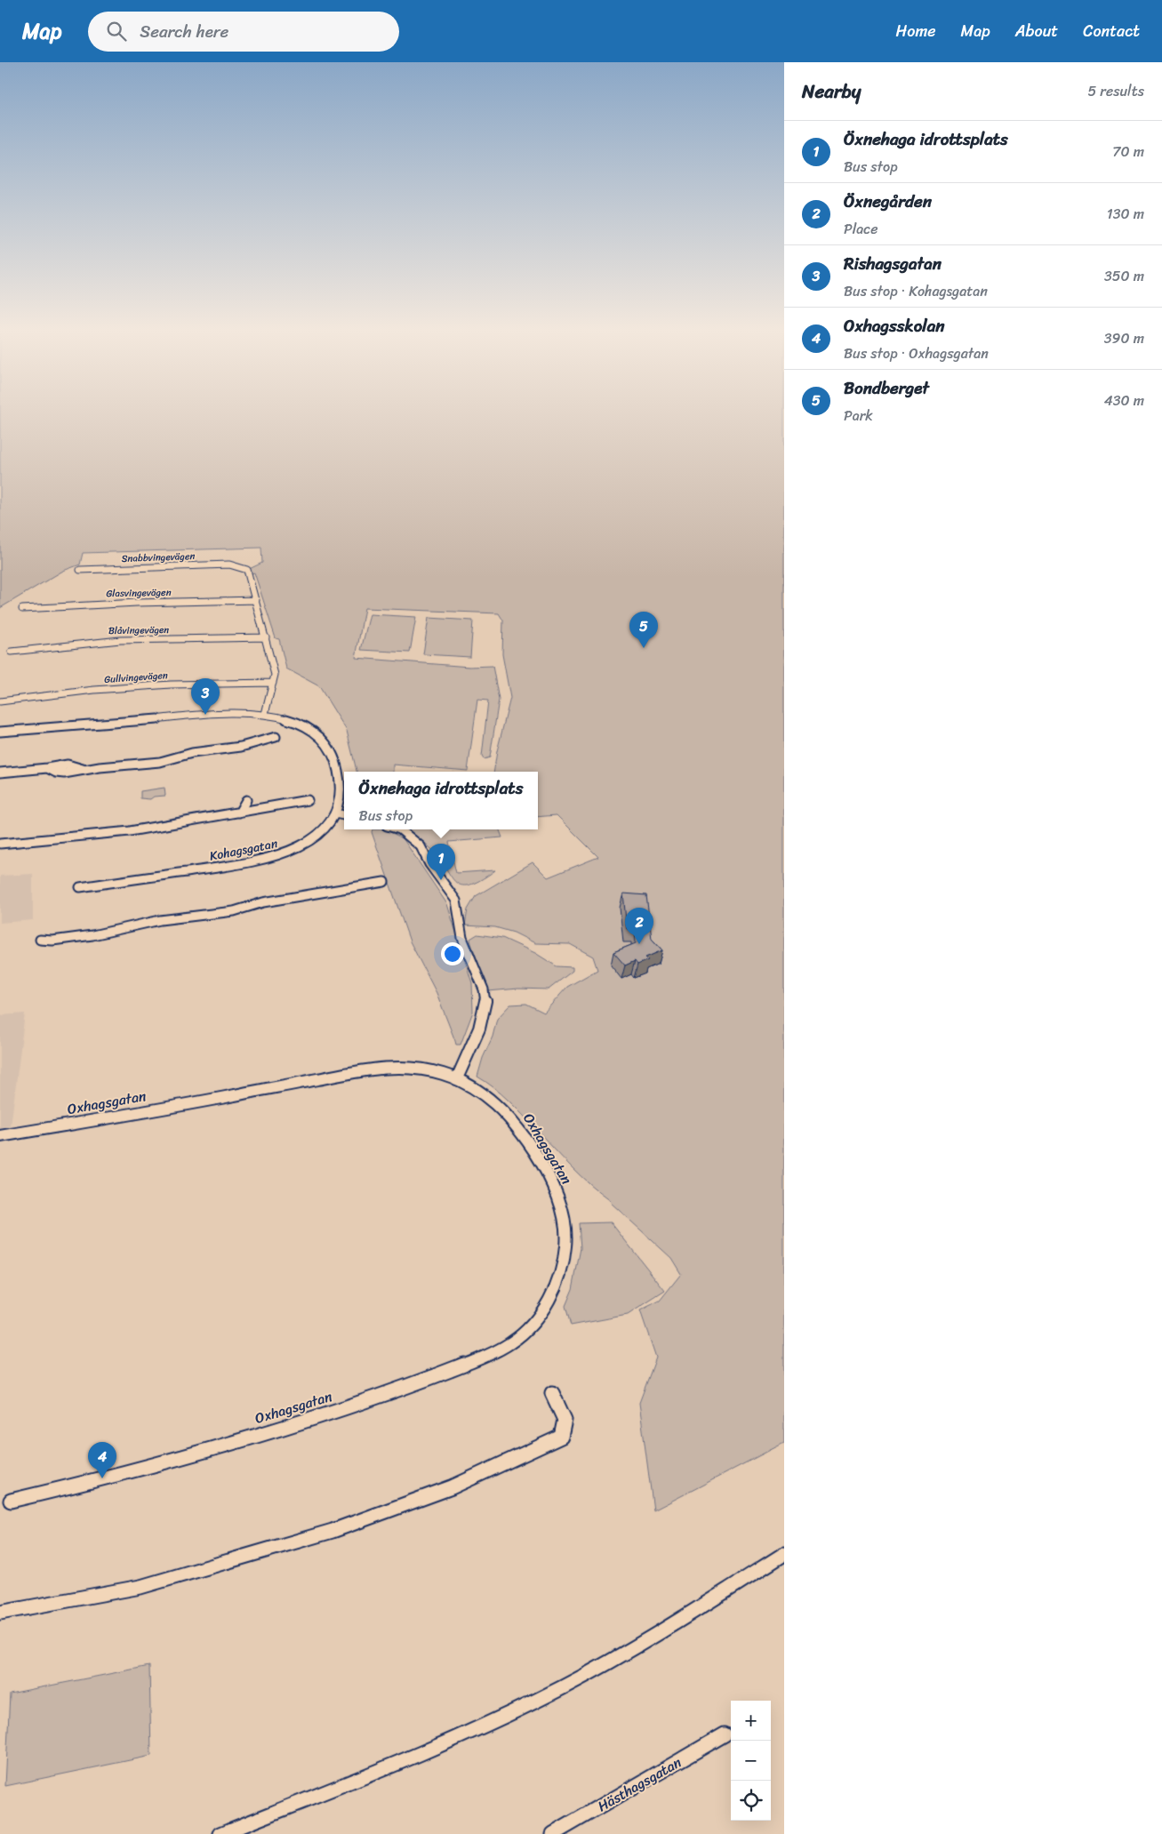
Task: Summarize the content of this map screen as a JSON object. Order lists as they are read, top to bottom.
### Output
{
  "streets": {
    "street": [
      "Snabbvingevägen",
      "Glasvingevägen",
      "Blåvingevägen",
      "Gullvingevägen",
      "Kohagsgatan",
      "Oxhagsgatan",
      "Hästhagsgatan"
    ]
  },
  "crossings": [
    ["Snabbvingevägen", "Glasvingevägen"]
  ],
  "page": {
    "header": "Map",
    "search": "Search here",
    "nav": [
      "Home",
      "Map",
      "About",
      "Contact"
    ],
    "heading": ["Nearby", "5 results"],
    "list": [
      {
        "mark": "1",
        "name": "Öxnehaga idrottsplats",
        "note": "Bus stop",
        "value": "70 m"
      },
      {
        "mark": "2",
        "name": "Öxnegården",
        "note": "Place",
        "value": "130 m"
      },
      {
        "mark": "3",
        "name": "Rishagsgatan",
        "note": "Bus stop · Kohagsgatan",
        "value": "350 m"
      },
      {
        "mark": "4",
        "name": "Oxhagsskolan",
        "note": "Bus stop · Oxhagsgatan",
        "value": "390 m"
      },
      {
        "mark": "5",
        "name": "Bondberget",
        "note": "Park",
        "value": "430 m"
      }
    ],
    "pins": [
      "5",
      "3",
      "1",
      "2",
      "4"
    ],
    "popup": ["Öxnehaga idrottsplats", "Bus stop"],
    "map_buttons": ["+", "−"]
  }
}
